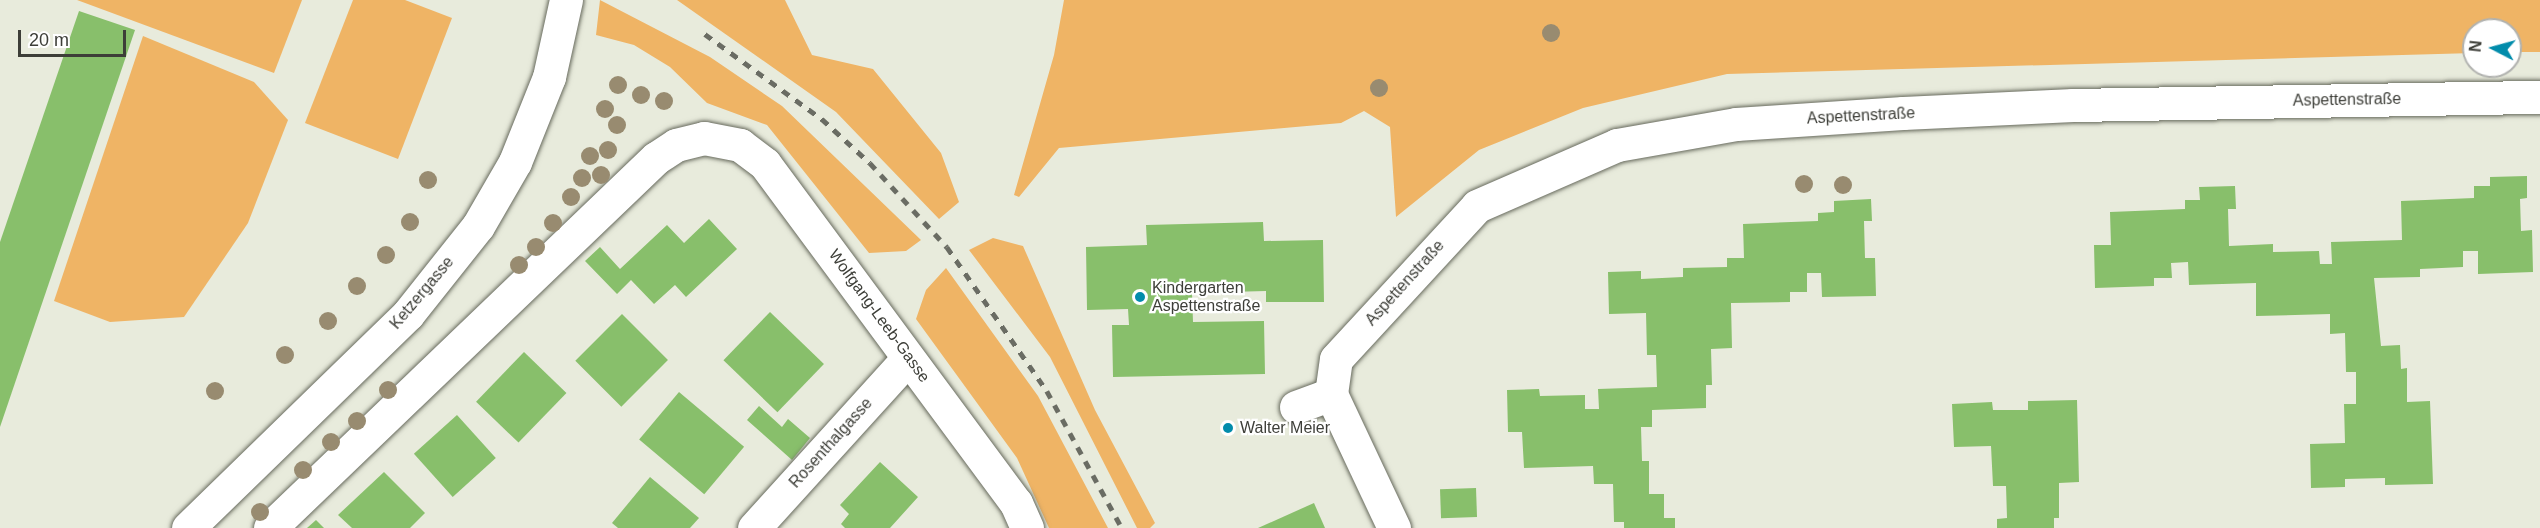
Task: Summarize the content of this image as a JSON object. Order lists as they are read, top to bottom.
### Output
{
  "streets": {
    "street": [
      "Aspettenstraße",
      "Ketzergasse",
      "Wolfgang-Leeb-Gasse",
      "Rosenthalgasse"
    ]
  },
  "crossings": [
    ["Wolfgang-Leeb-Gasse", "Rosenthalgasse"]
  ],
  "places": ["Kindergarten Aspettenstraße", "Walter Meier"],
  "scale_bar": "20 m",
  "north": "left"
}
